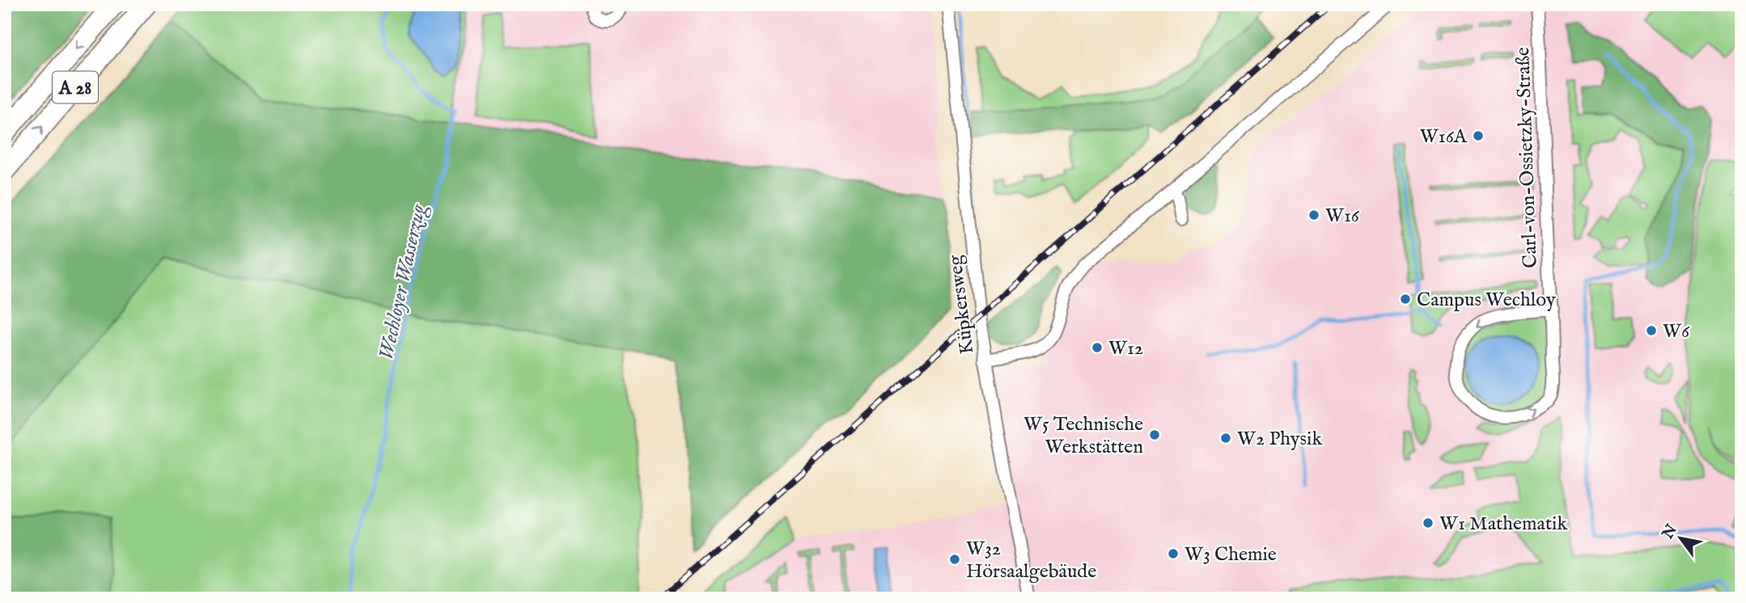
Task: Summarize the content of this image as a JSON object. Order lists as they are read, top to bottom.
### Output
{
  "streets": {
    "highway": ["A 28"],
    "street": ["Carl-von-Ossietzky-Straße", "Küpkersweg"]
  },
  "water": ["Wechloyer Wasserzug"],
  "places": [
    "W16A",
    "W16",
    "Campus Wechloy",
    "W6",
    "W12",
    "W5 Technische Werkstätten",
    "W2 Physik",
    "W1 Mathematik",
    "W3 Chemie",
    "W32 Hörsaalgebäude"
  ],
  "north": "top left"
}
